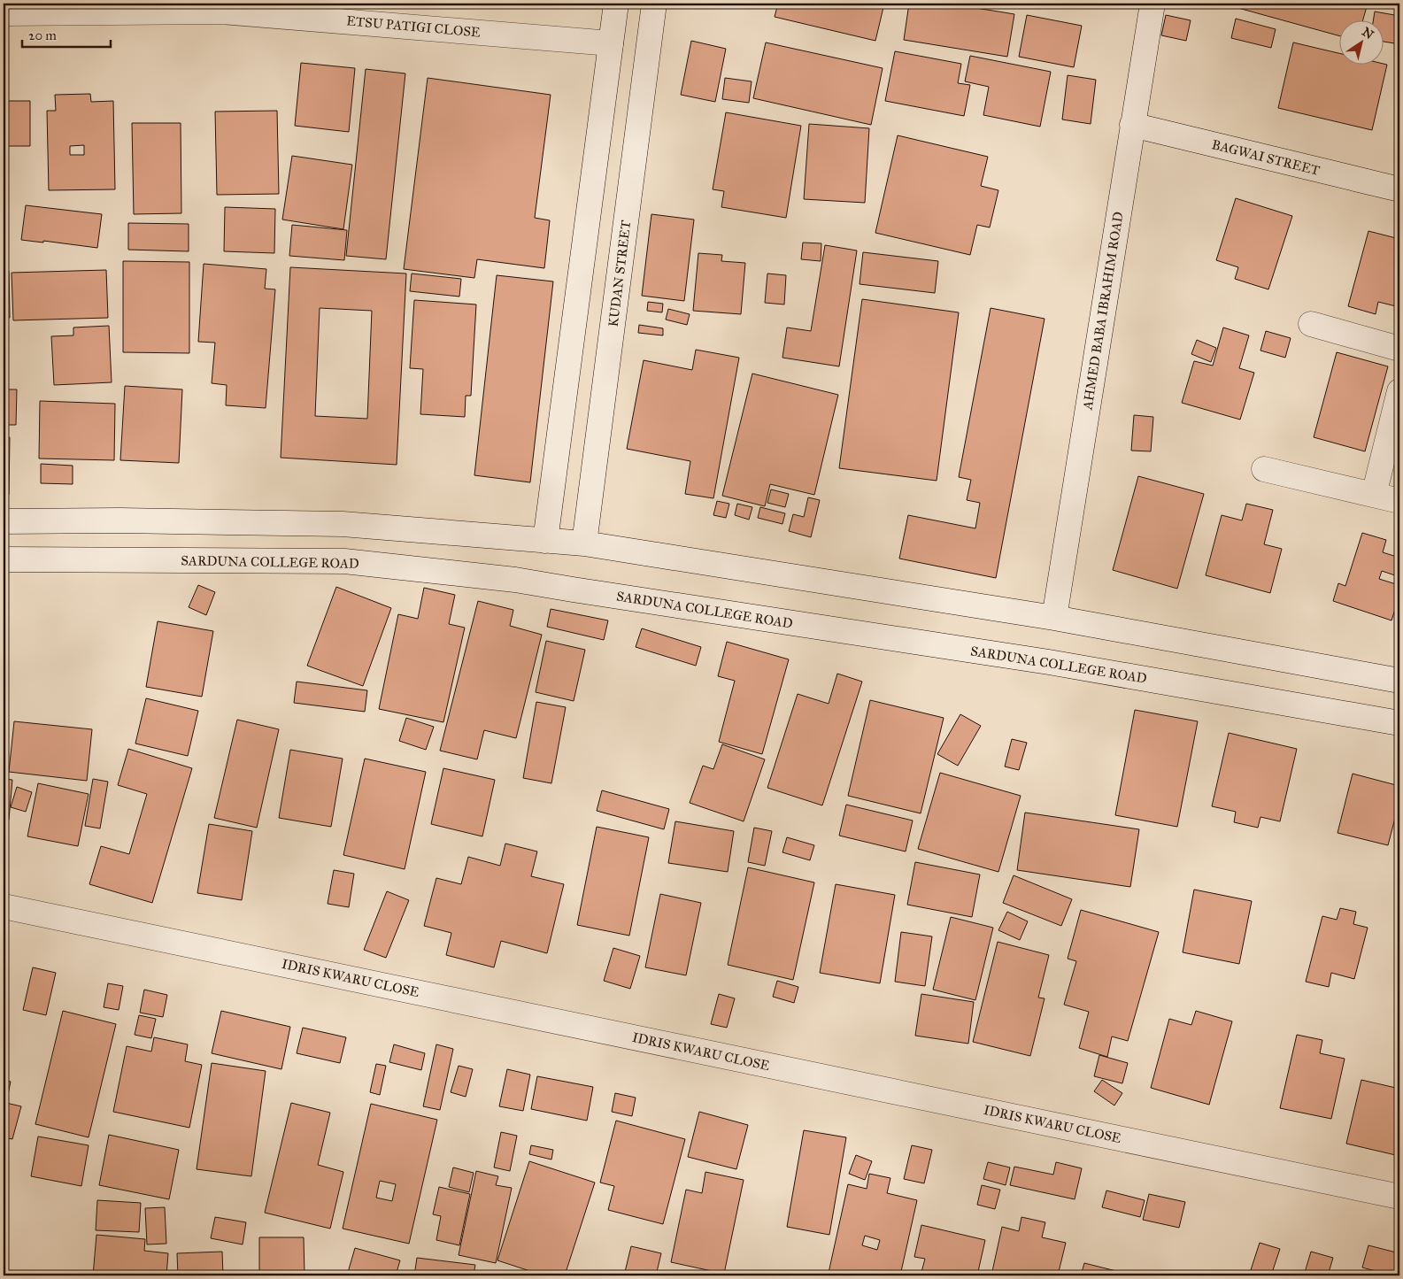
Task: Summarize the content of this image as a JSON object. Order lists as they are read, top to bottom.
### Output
{
  "streets": {
    "street": [
      "ETSU PATIGI CLOSE",
      "BAGWAI STREET",
      "KUDAN STREET",
      "AHMED BABA IBRAHIM ROAD",
      "SARDUNA COLLEGE ROAD",
      "IDRIS KWARU CLOSE"
    ]
  },
  "crossings": [
    ["BAGWAI STREET", "AHMED BABA IBRAHIM ROAD"]
  ],
  "scale_bar": "20 m",
  "north": "top right"
}
